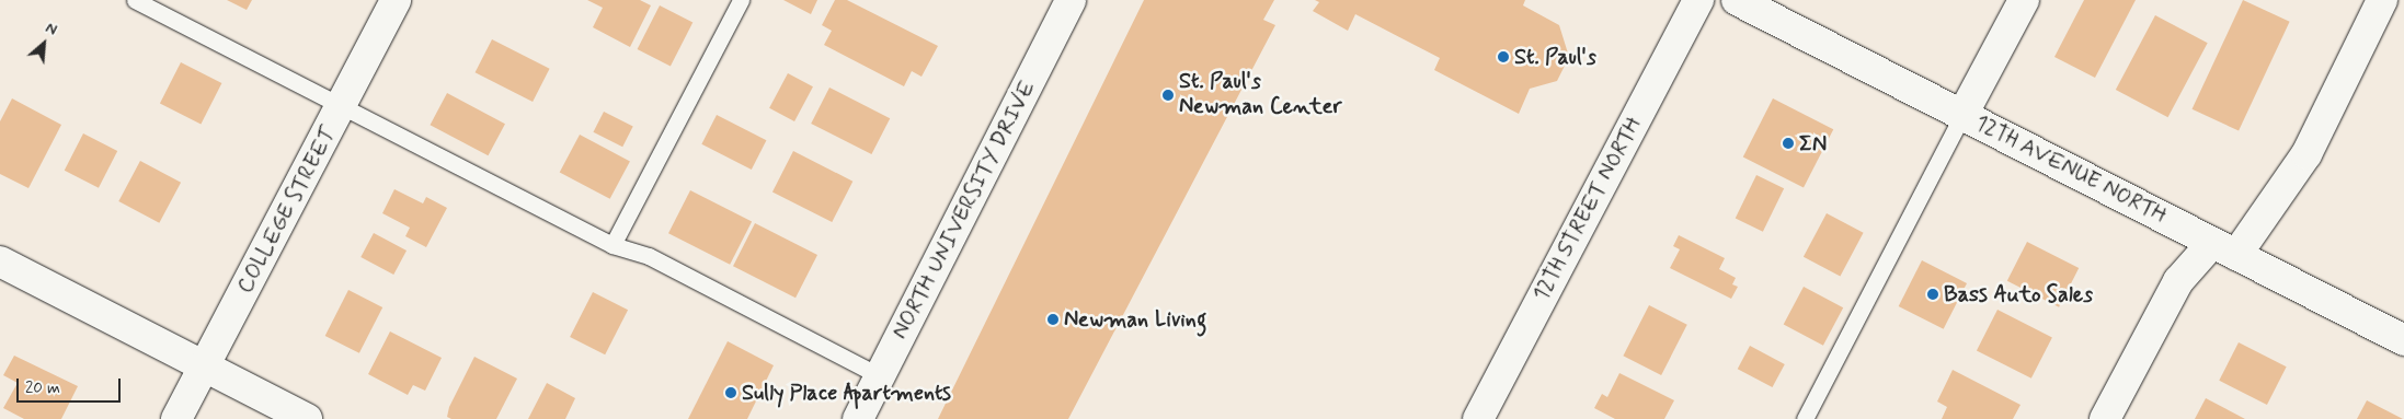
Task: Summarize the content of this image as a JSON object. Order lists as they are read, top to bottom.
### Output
{
  "streets": {
    "street": [
      "12TH AVENUE NORTH",
      "12TH STREET NORTH",
      "COLLEGE STREET",
      "NORTH UNIVERSITY DRIVE"
    ]
  },
  "places": [
    "St. Paul's",
    "St. Paul's Newman Center",
    "ΣΝ",
    "Bass Auto Sales",
    "Newman Living",
    "Sully Place Apartments"
  ],
  "scale_bar": "20 m",
  "north": "top right"
}
